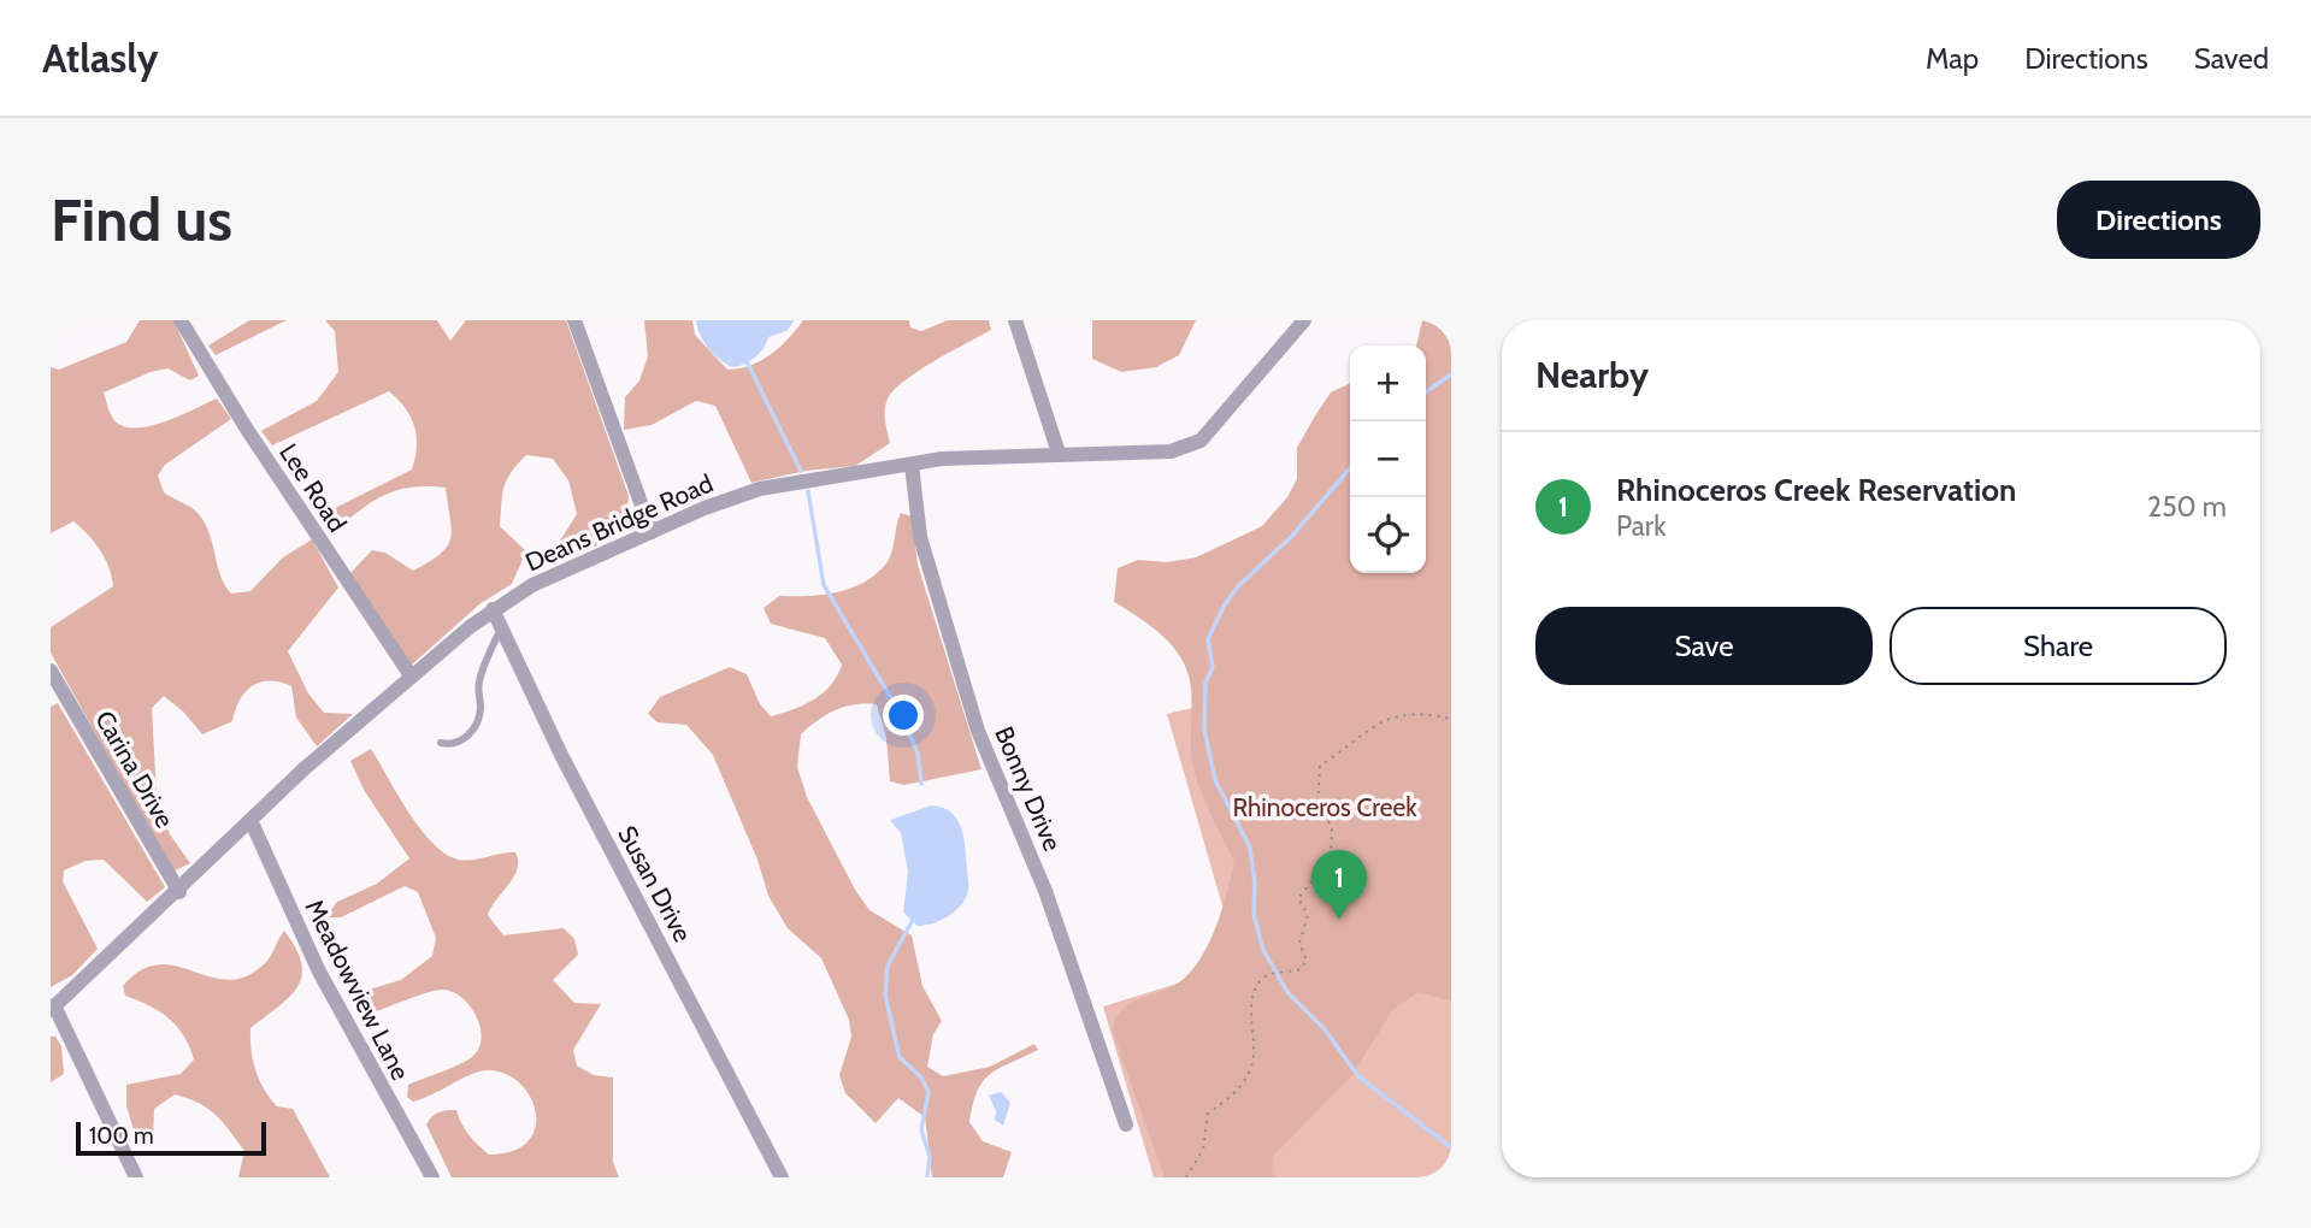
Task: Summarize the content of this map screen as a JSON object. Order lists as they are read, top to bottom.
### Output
{
  "streets": {
    "street": [
      "Lee Road",
      "Deans Bridge Road",
      "Carina Drive",
      "Bonny Drive",
      "Susan Drive",
      "Meadowview Lane"
    ]
  },
  "crossings": [
    ["Lee Road", "Deans Bridge Road"],
    ["Deans Bridge Road", "Carina Drive"],
    ["Deans Bridge Road", "Bonny Drive"],
    ["Deans Bridge Road", "Susan Drive"],
    ["Deans Bridge Road", "Meadowview Lane"]
  ],
  "parks": ["Rhinoceros Creek"],
  "scale_bar": "100 m",
  "page": {
    "header": "Atlasly",
    "nav": ["Map", "Directions", "Saved"],
    "buttons": [
      "Directions",
      ["Save", "Share"]
    ],
    "title": "Find us",
    "heading": "Nearby",
    "map_buttons": ["+", "−"],
    "list": [
      {
        "mark": "1",
        "name": "Rhinoceros Creek Reservation",
        "note": "Park",
        "value": "250 m"
      }
    ],
    "pins": "1",
    "scale": "100 m"
  }
}
